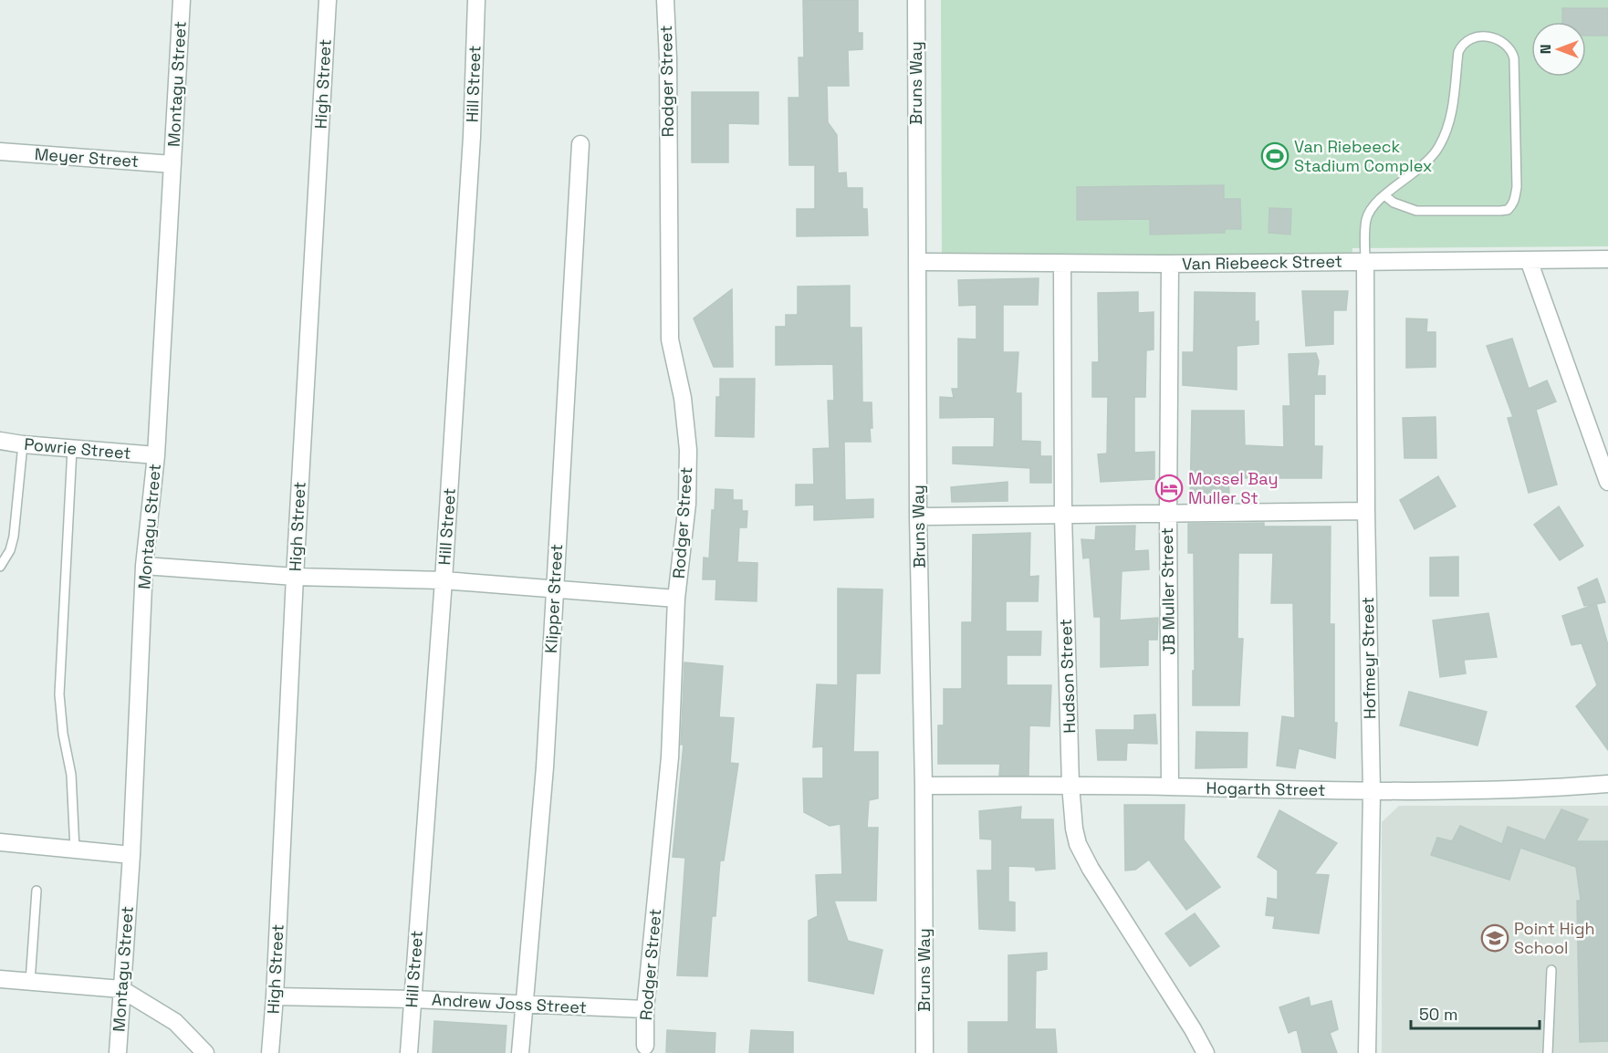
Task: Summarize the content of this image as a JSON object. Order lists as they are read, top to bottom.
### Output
{
  "streets": {
    "street": [
      "Rodger Street",
      "Bruns Way",
      "Montagu Street",
      "High Street",
      "Hill Street",
      "Meyer Street",
      "Van Riebeeck Street",
      "Powrie Street",
      "JB Muller Street",
      "Klipper Street",
      "Hofmeyr Street",
      "Hudson Street",
      "Hogarth Street",
      "Andrew Joss Street"
    ]
  },
  "crossings": [
    ["Rodger Street", "Andrew Joss Street"],
    ["Bruns Way", "Van Riebeeck Street"],
    ["Bruns Way", "Hogarth Street"],
    ["Montagu Street", "Meyer Street"],
    ["Montagu Street", "Powrie Street"],
    ["High Street", "Andrew Joss Street"],
    ["Hill Street", "Andrew Joss Street"],
    ["Van Riebeeck Street", "JB Muller Street"],
    ["Van Riebeeck Street", "Hofmeyr Street"],
    ["Van Riebeeck Street", "Hudson Street"],
    ["JB Muller Street", "Hogarth Street"],
    ["Klipper Street", "Andrew Joss Street"],
    ["Hofmeyr Street", "Hogarth Street"],
    ["Hudson Street", "Hogarth Street"]
  ],
  "places": {
    "sports": ["Van Riebeeck Stadium Complex"],
    "hotel": ["Mossel Bay Muller St"],
    "school or university": ["Point High School"]
  },
  "scale_bar": "50 m",
  "north": "left"
}
